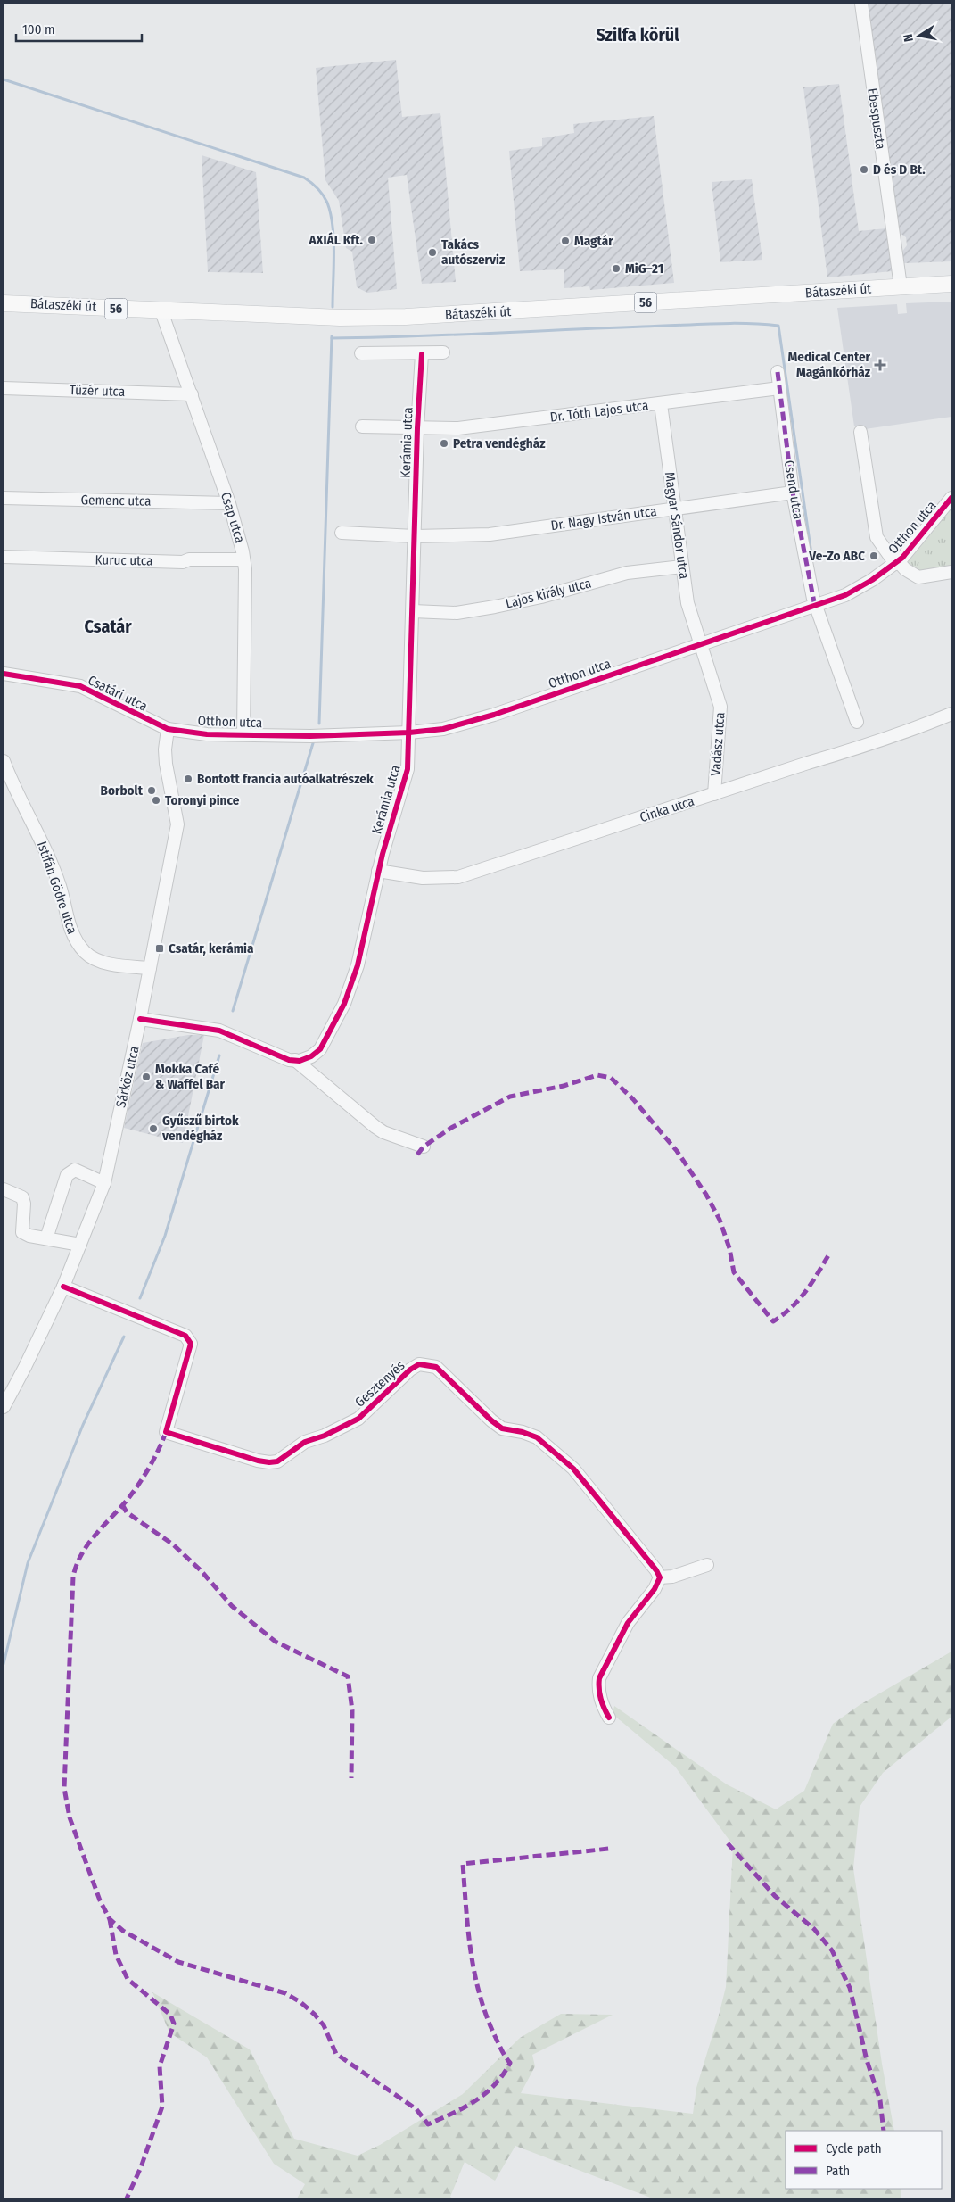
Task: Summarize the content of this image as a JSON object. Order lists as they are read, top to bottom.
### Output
{
  "streets": {
    "main road": ["Bátaszéki út", "56"],
    "street": [
      "Ebespuszta",
      "Tüzér utca",
      "Dr. Tóth Lajos utca",
      "Kerámia utca",
      "Csend utca",
      "Gemenc utca",
      "Csap utca",
      "Dr. Nagy István utca",
      "Magyar Sándor utca",
      "Otthon utca",
      "Kuruc utca",
      "Lajos király utca",
      "Csatári utca",
      "Vadász utca",
      "Cinka utca",
      "Istifán Gödre utca",
      "Sárköz utca",
      "Gesztenyés"
    ]
  },
  "crossings": [
    ["Ebespuszta", "Bátaszéki út"],
    ["Bátaszéki út", "Csap utca"],
    ["Tüzér utca", "Csap utca"],
    ["Dr. Tóth Lajos utca", "Kerámia utca"],
    ["Dr. Tóth Lajos utca", "Csend utca"],
    ["Dr. Tóth Lajos utca", "Magyar Sándor utca"],
    ["Kerámia utca", "Dr. Nagy István utca"],
    ["Kerámia utca", "Otthon utca"],
    ["Kerámia utca", "Lajos király utca"],
    ["Kerámia utca", "Cinka utca"],
    ["Csend utca", "Dr. Nagy István utca"],
    ["Csend utca", "Otthon utca"],
    ["Gemenc utca", "Csap utca"],
    ["Csap utca", "Otthon utca"],
    ["Csap utca", "Kuruc utca"],
    ["Dr. Nagy István utca", "Magyar Sándor utca"],
    ["Magyar Sándor utca", "Otthon utca"],
    ["Magyar Sándor utca", "Lajos király utca"],
    ["Magyar Sándor utca", "Vadász utca"],
    ["Otthon utca", "Csatári utca"],
    ["Otthon utca", "Vadász utca"],
    ["Otthon utca", "Sárköz utca"],
    ["Csatári utca", "Sárköz utca"],
    ["Vadász utca", "Cinka utca"],
    ["Istifán Gödre utca", "Sárköz utca"],
    ["Sárköz utca", "Gesztenyés"]
  ],
  "districts": ["Szilfa körül", "Csatár"],
  "places": {
    "other": [
      "D és D Bt.",
      "AXIÁL Kft.",
      "Magtár",
      "Takács autószerviz",
      "MiG–21",
      "Petra vendégház",
      "Ve-Zo ABC",
      "Bontott francia autóalkatrészek",
      "Borbolt",
      "Toronyi pince",
      "Mokka Café & Waffel Bar",
      "Gyűszű birtok vendégház"
    ],
    "health": ["Medical Center Magánkórház"],
    "transit": ["Csatár, kerámia"]
  },
  "legend": ["Cycle path", "Path"],
  "scale_bar": "100 m",
  "north": "left"
}
